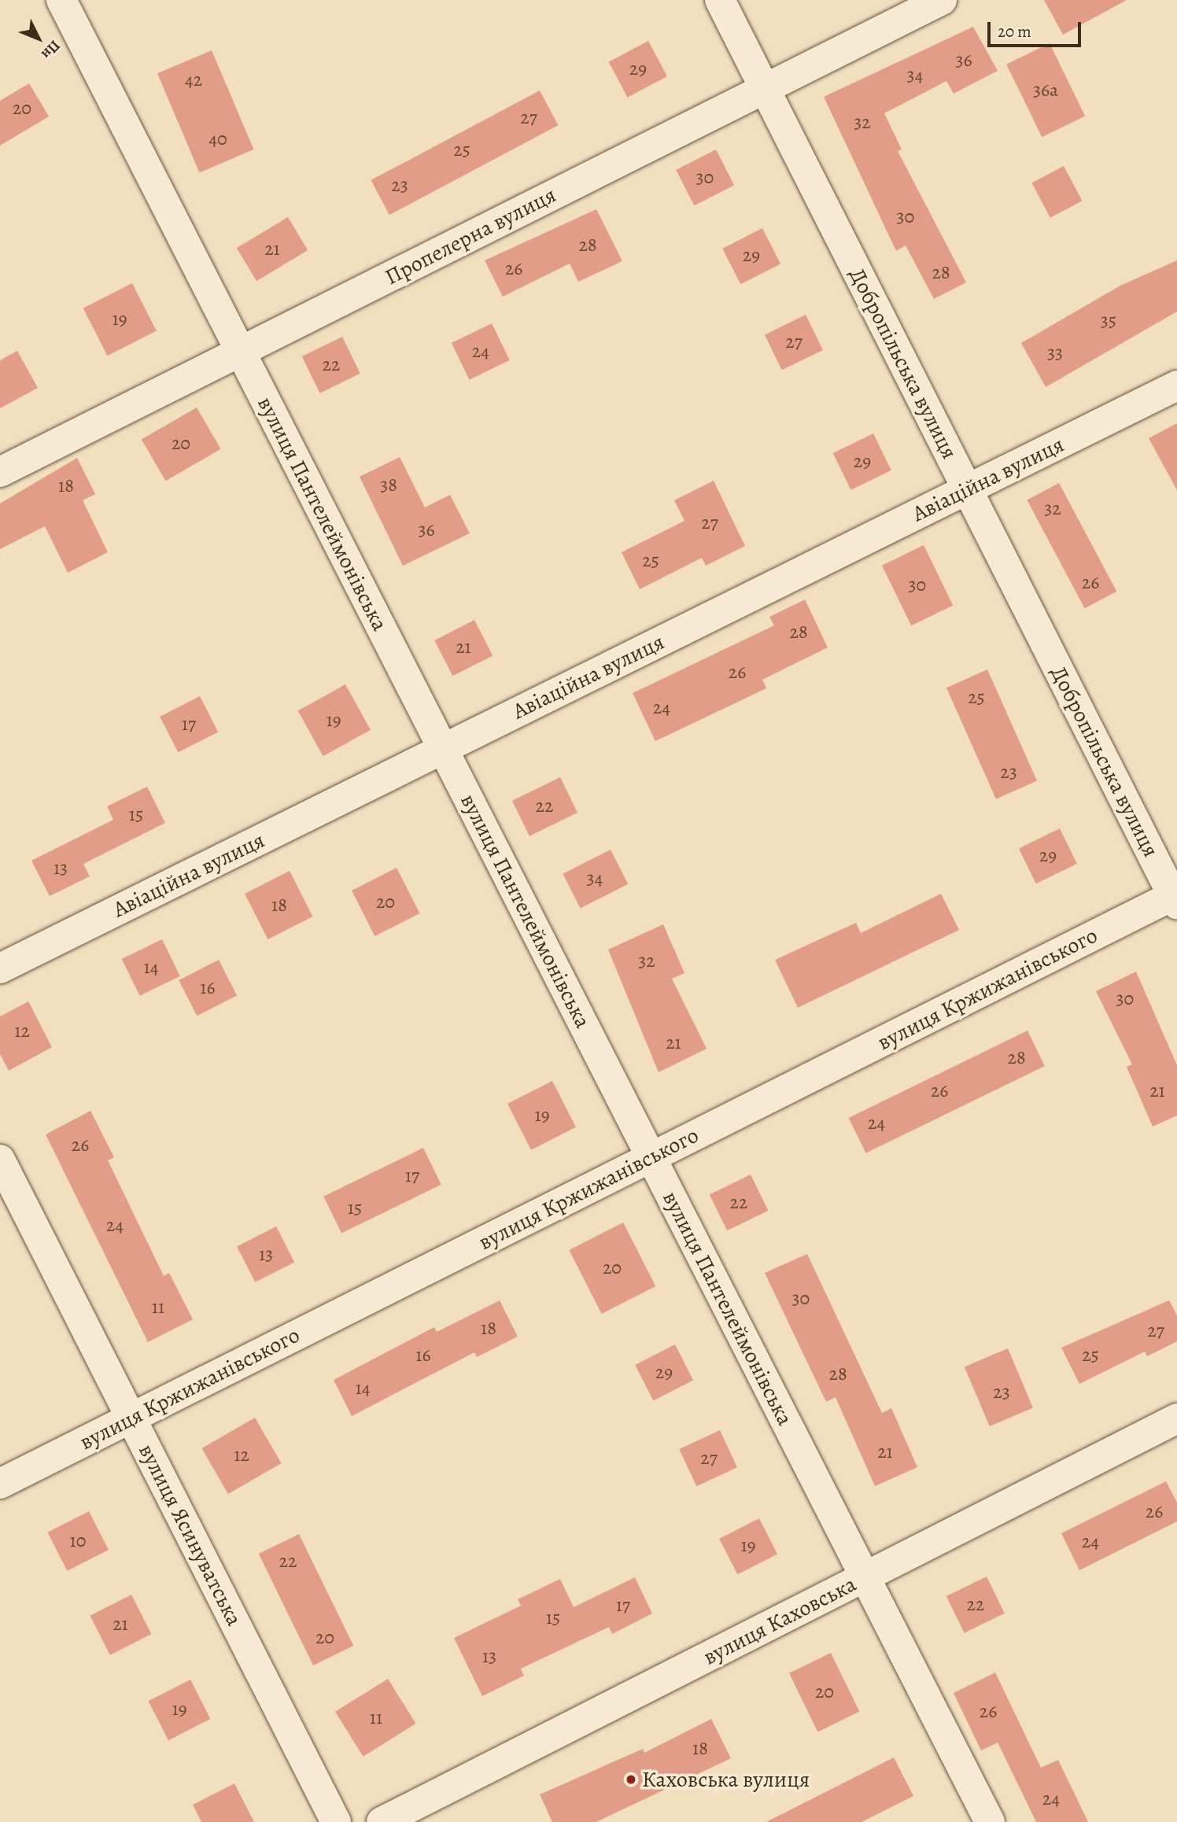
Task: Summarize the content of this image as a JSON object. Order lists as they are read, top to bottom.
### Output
{
  "streets": {
    "street": [
      "Пропелерна вулиця",
      "Добропільська вулиця",
      "Авіаційна вулиця",
      "вулиця Пантелеймонівська",
      "вулиця Кржижанівського",
      "вулиця Ясинуватська",
      "вулиця Каховська"
    ]
  },
  "crossings": [
    ["Пропелерна вулиця", "Добропільська вулиця"],
    ["Пропелерна вулиця", "вулиця Пантелеймонівська"],
    ["Добропільська вулиця", "Авіаційна вулиця"],
    ["Добропільська вулиця", "вулиця Кржижанівського"],
    ["Авіаційна вулиця", "вулиця Пантелеймонівська"],
    ["вулиця Пантелеймонівська", "вулиця Кржижанівського"],
    ["вулиця Пантелеймонівська", "вулиця Каховська"],
    ["вулиця Кржижанівського", "вулиця Ясинуватська"]
  ],
  "places": ["Каховська вулиця"],
  "house_numbers": [
    "36",
    "29",
    "34",
    "42",
    "36а",
    "20",
    "27",
    "32",
    "40",
    "25",
    "30",
    "23",
    "30",
    "28",
    "21",
    "29",
    "26",
    "28",
    "19",
    "35",
    "27",
    "24",
    "33",
    "22",
    "20",
    "29",
    "38",
    "18",
    "32",
    "27",
    "36",
    "25",
    "26",
    "30",
    "28",
    "21",
    "26",
    "25",
    "24",
    "19",
    "17",
    "23",
    "22",
    "15",
    "29",
    "13",
    "34",
    "20",
    "18",
    "32",
    "14",
    "16",
    "30",
    "12",
    "21",
    "28",
    "26",
    "21",
    "19",
    "24",
    "26",
    "17",
    "22",
    "15",
    "24",
    "13",
    "20",
    "30",
    "11",
    "18",
    "27",
    "16",
    "25",
    "29",
    "28",
    "14",
    "23",
    "21",
    "12",
    "27",
    "26",
    "10",
    "24",
    "19",
    "22",
    "22",
    "17",
    "15",
    "21",
    "20",
    "13",
    "20",
    "19",
    "26",
    "11",
    "18",
    "24"
  ],
  "scale_bar": "20 m",
  "north": "bottom right"
}
